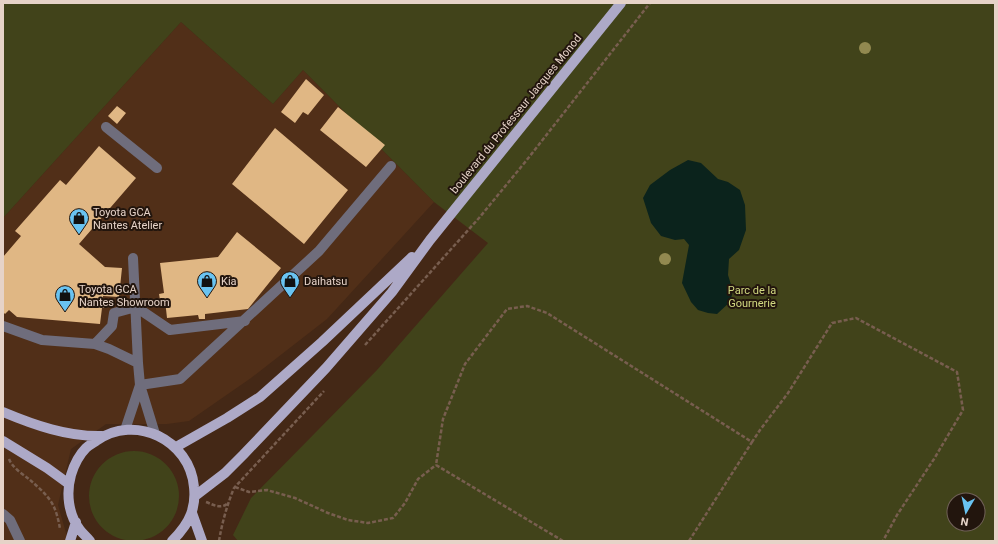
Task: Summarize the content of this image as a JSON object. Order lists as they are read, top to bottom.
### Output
{
  "streets": {
    "main road": ["boulevard du Professeur Jacques Monod"]
  },
  "parks": ["Parc de la Gournerie"],
  "places": {
    "shop": [
      "Toyota GCA Nantes Atelier",
      "Kia",
      "Daihatsu",
      "Toyota GCA Nantes Showroom"
    ]
  },
  "north": "bottom"
}
